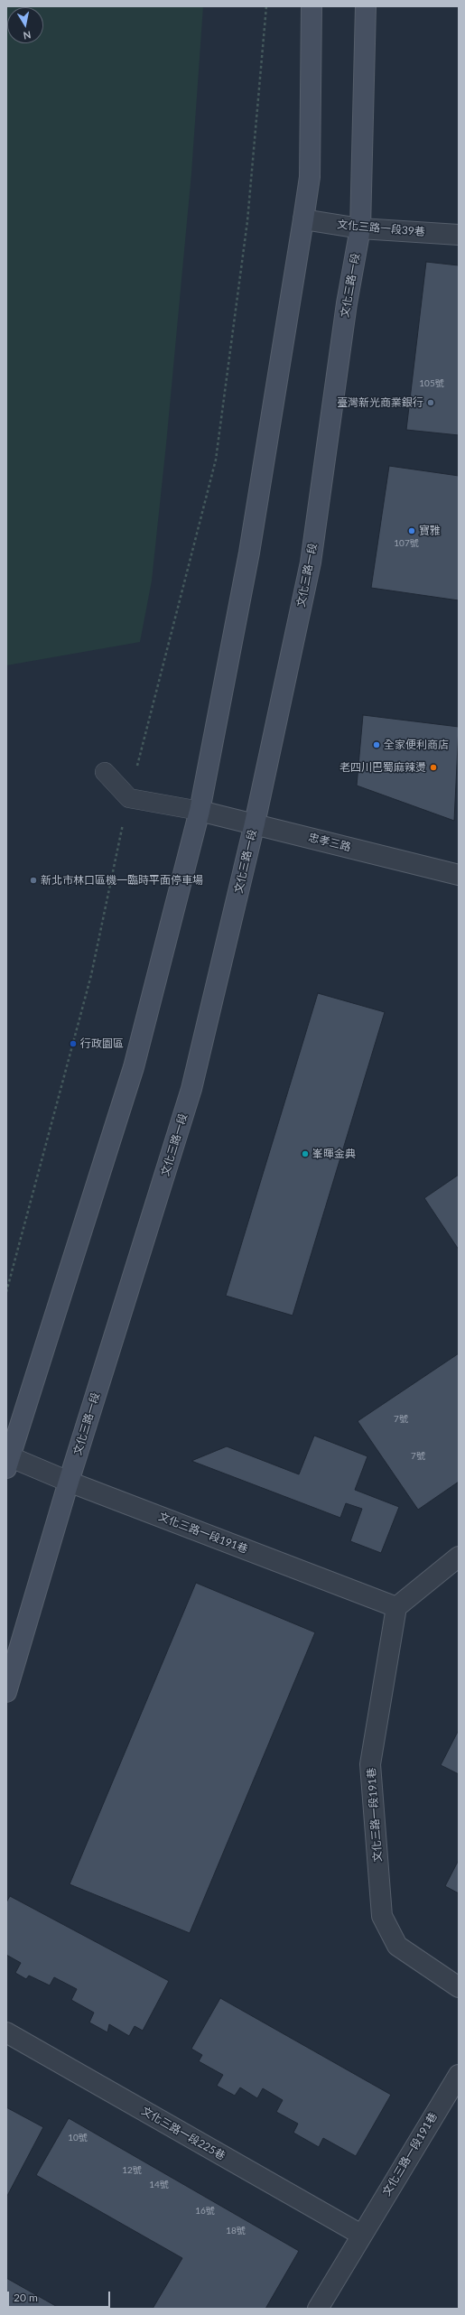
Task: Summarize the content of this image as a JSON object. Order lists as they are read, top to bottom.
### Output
{
  "streets": {
    "street": [
      "文化三路一段39巷",
      "文化三路一段",
      "忠孝三路",
      "文化三路一段191巷",
      "文化三路一段225巷"
    ]
  },
  "crossings": [
    ["文化三路一段39巷", "文化三路一段"],
    ["文化三路一段", "忠孝三路"],
    ["文化三路一段", "文化三路一段191巷"],
    ["文化三路一段191巷", "文化三路一段225巷"]
  ],
  "places": [
    "臺灣新光商業銀行",
    "寶雅",
    "全家便利商店",
    "老四川巴蜀麻辣燙",
    "新北市林口區機一臨時平面停車場",
    "行政園區",
    "峯暉金典"
  ],
  "house_numbers": [
    "105號",
    "107號",
    "7號",
    "7號",
    "10號",
    "12號",
    "14號",
    "16號",
    "18號"
  ],
  "scale_bar": "20 m",
  "north": "bottom"
}
